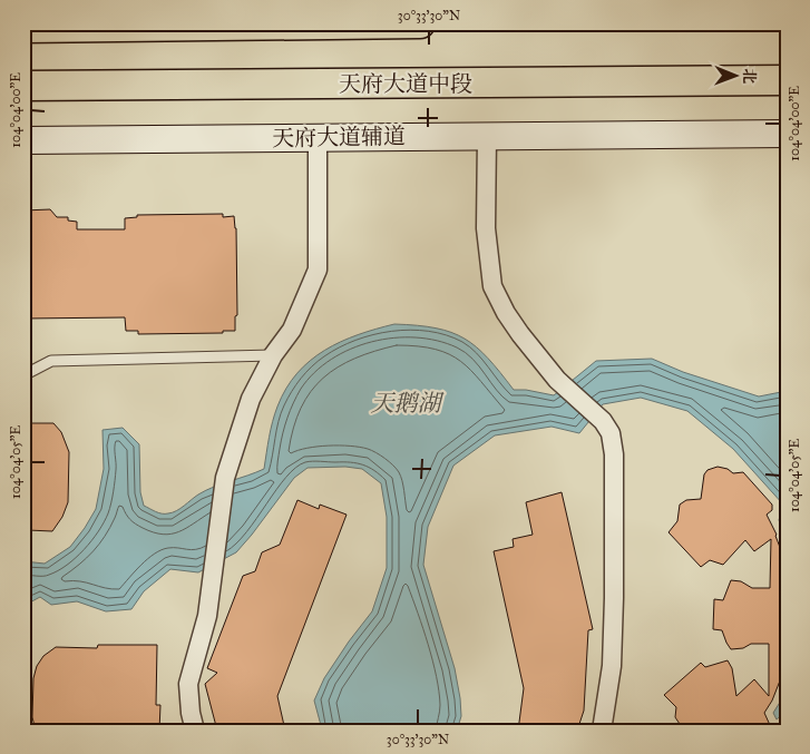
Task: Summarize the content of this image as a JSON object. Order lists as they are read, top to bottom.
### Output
{
  "streets": {
    "main road": ["天府大道中段"],
    "street": ["天府大道辅道"]
  },
  "water": ["天鹅湖"],
  "north": "right",
  "coordinates": ["30°33'30\"N", "104°04'00\"E", "104°04'05\"E"]
}
